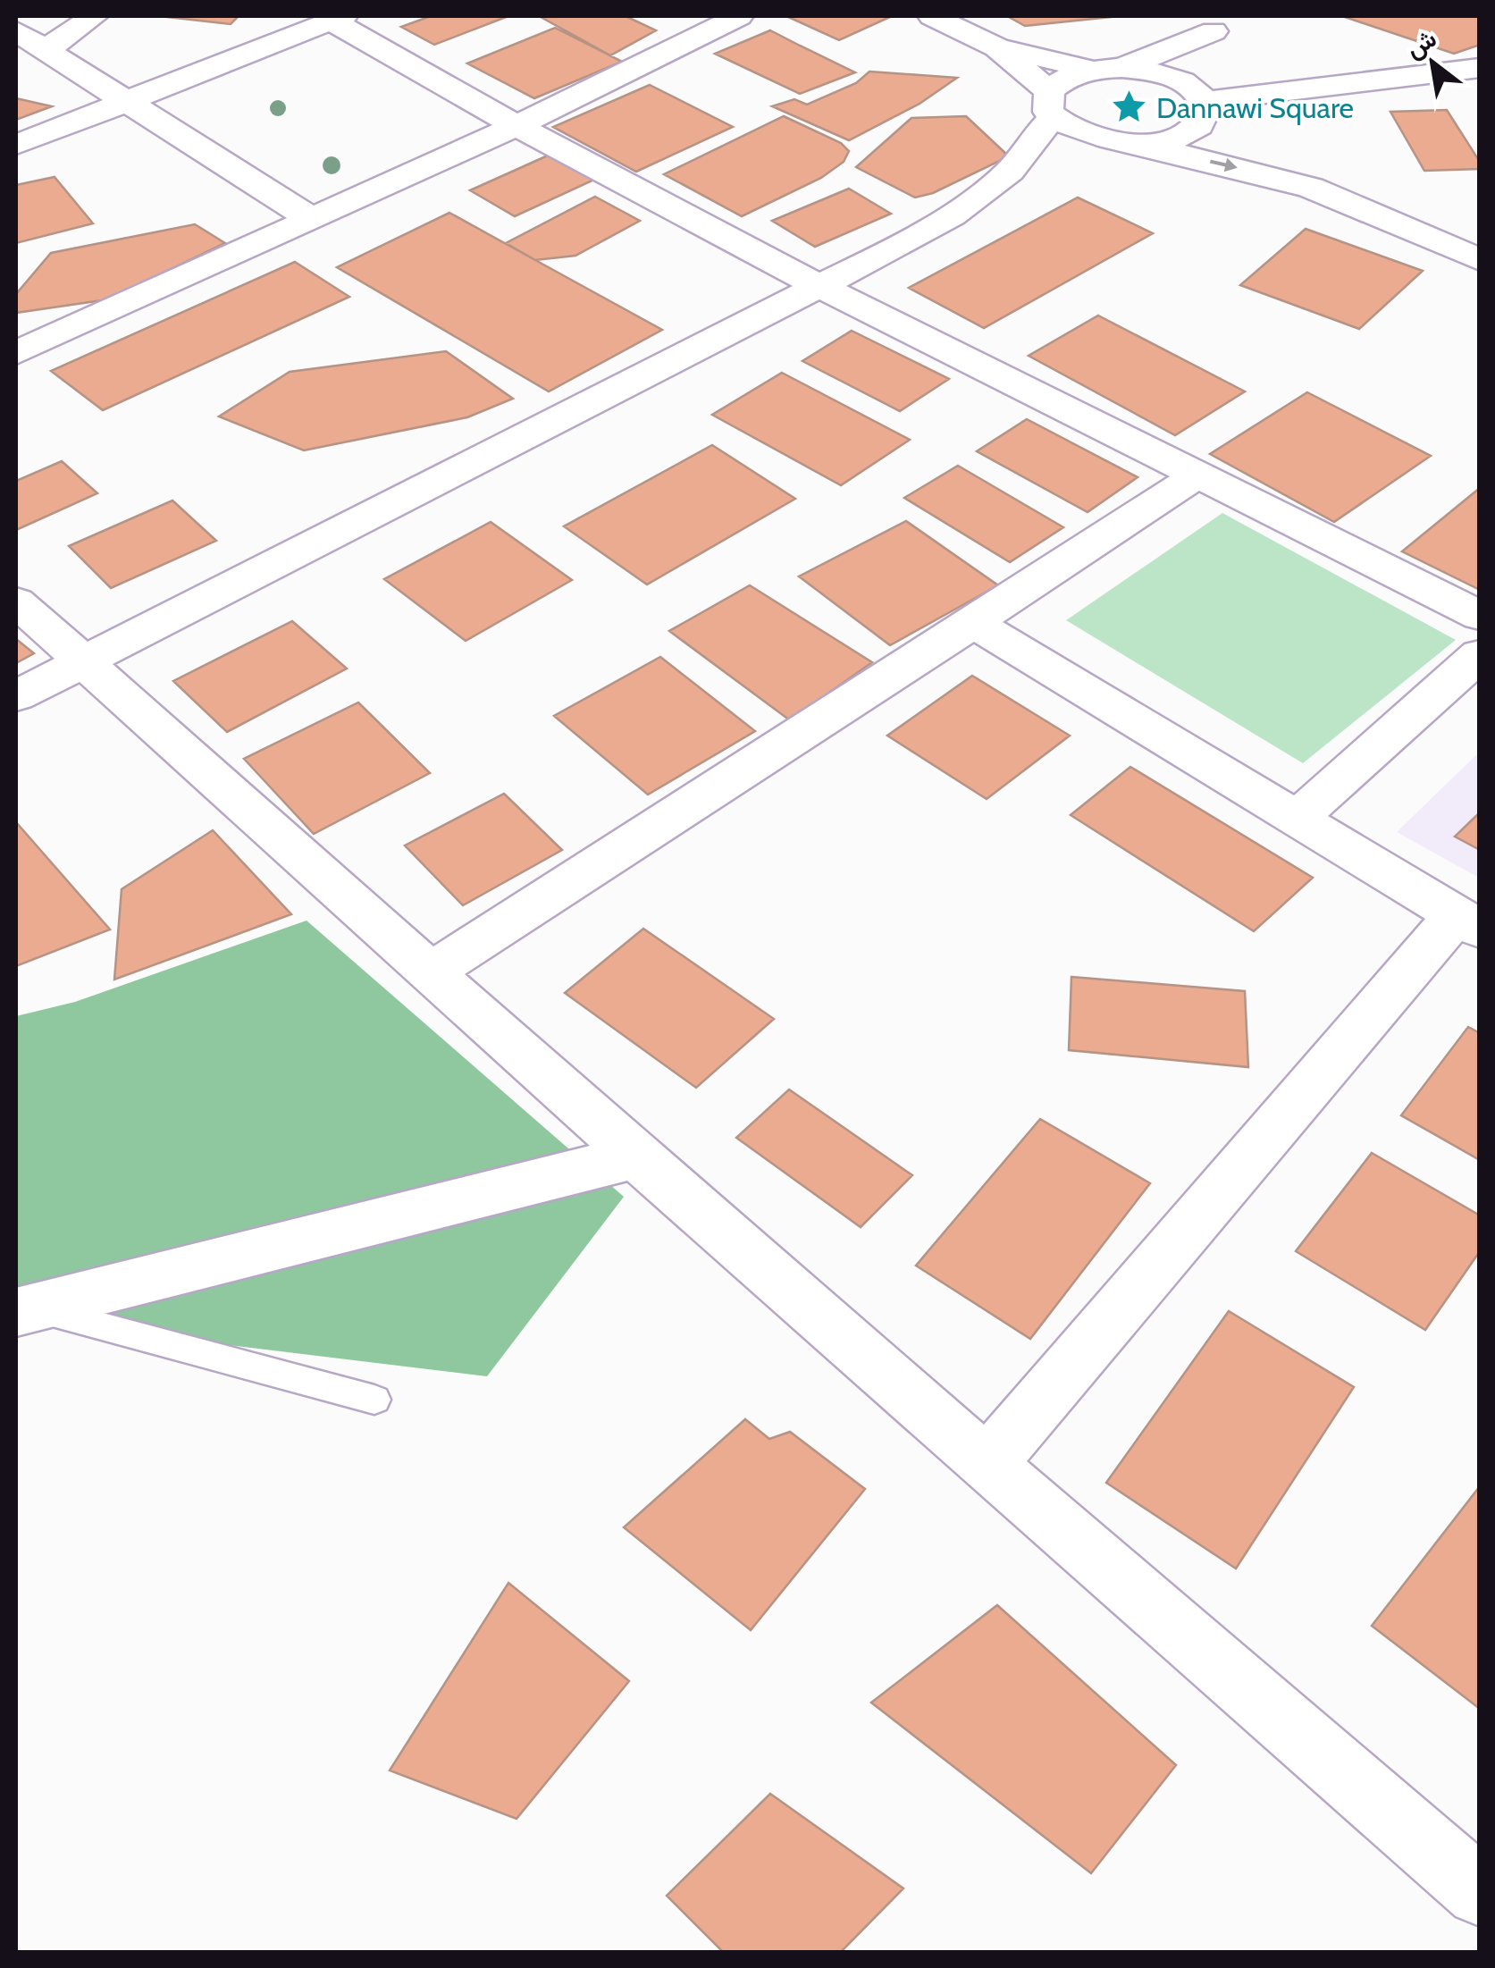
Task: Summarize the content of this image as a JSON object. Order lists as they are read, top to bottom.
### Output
{
  "places": {
    "place": ["Dannawi Square"]
  },
  "north": "top left"
}
